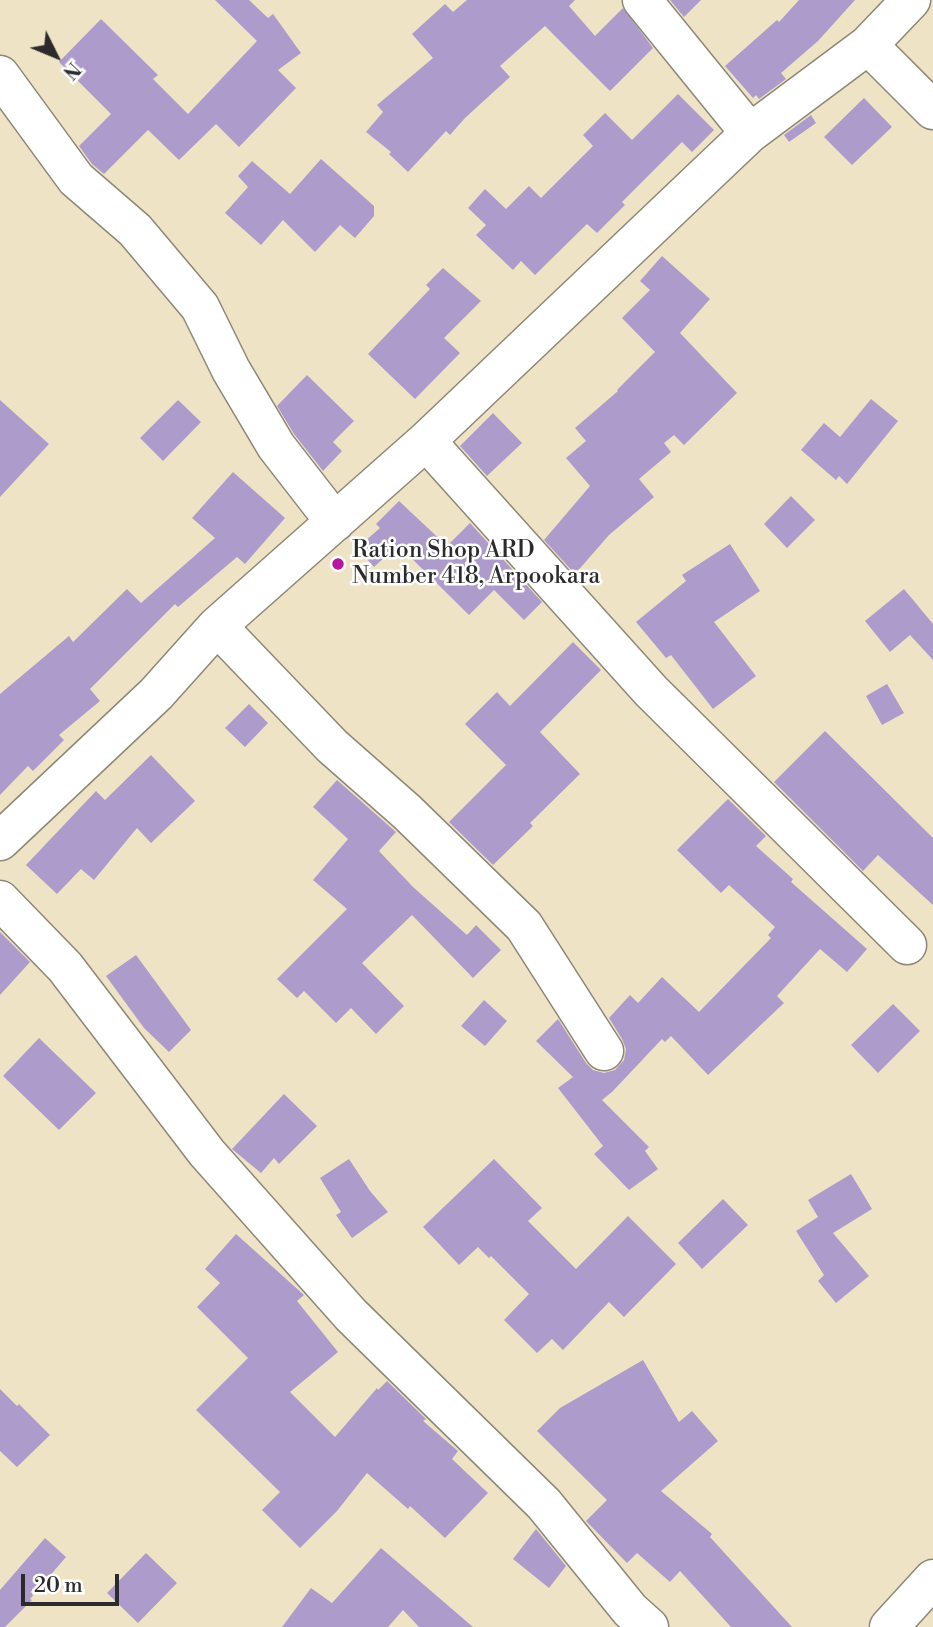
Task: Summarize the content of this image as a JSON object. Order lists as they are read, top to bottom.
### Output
{
  "places": ["Ration Shop ARD Number 418, Arpookara"],
  "scale_bar": "20 m",
  "north": "bottom right"
}
